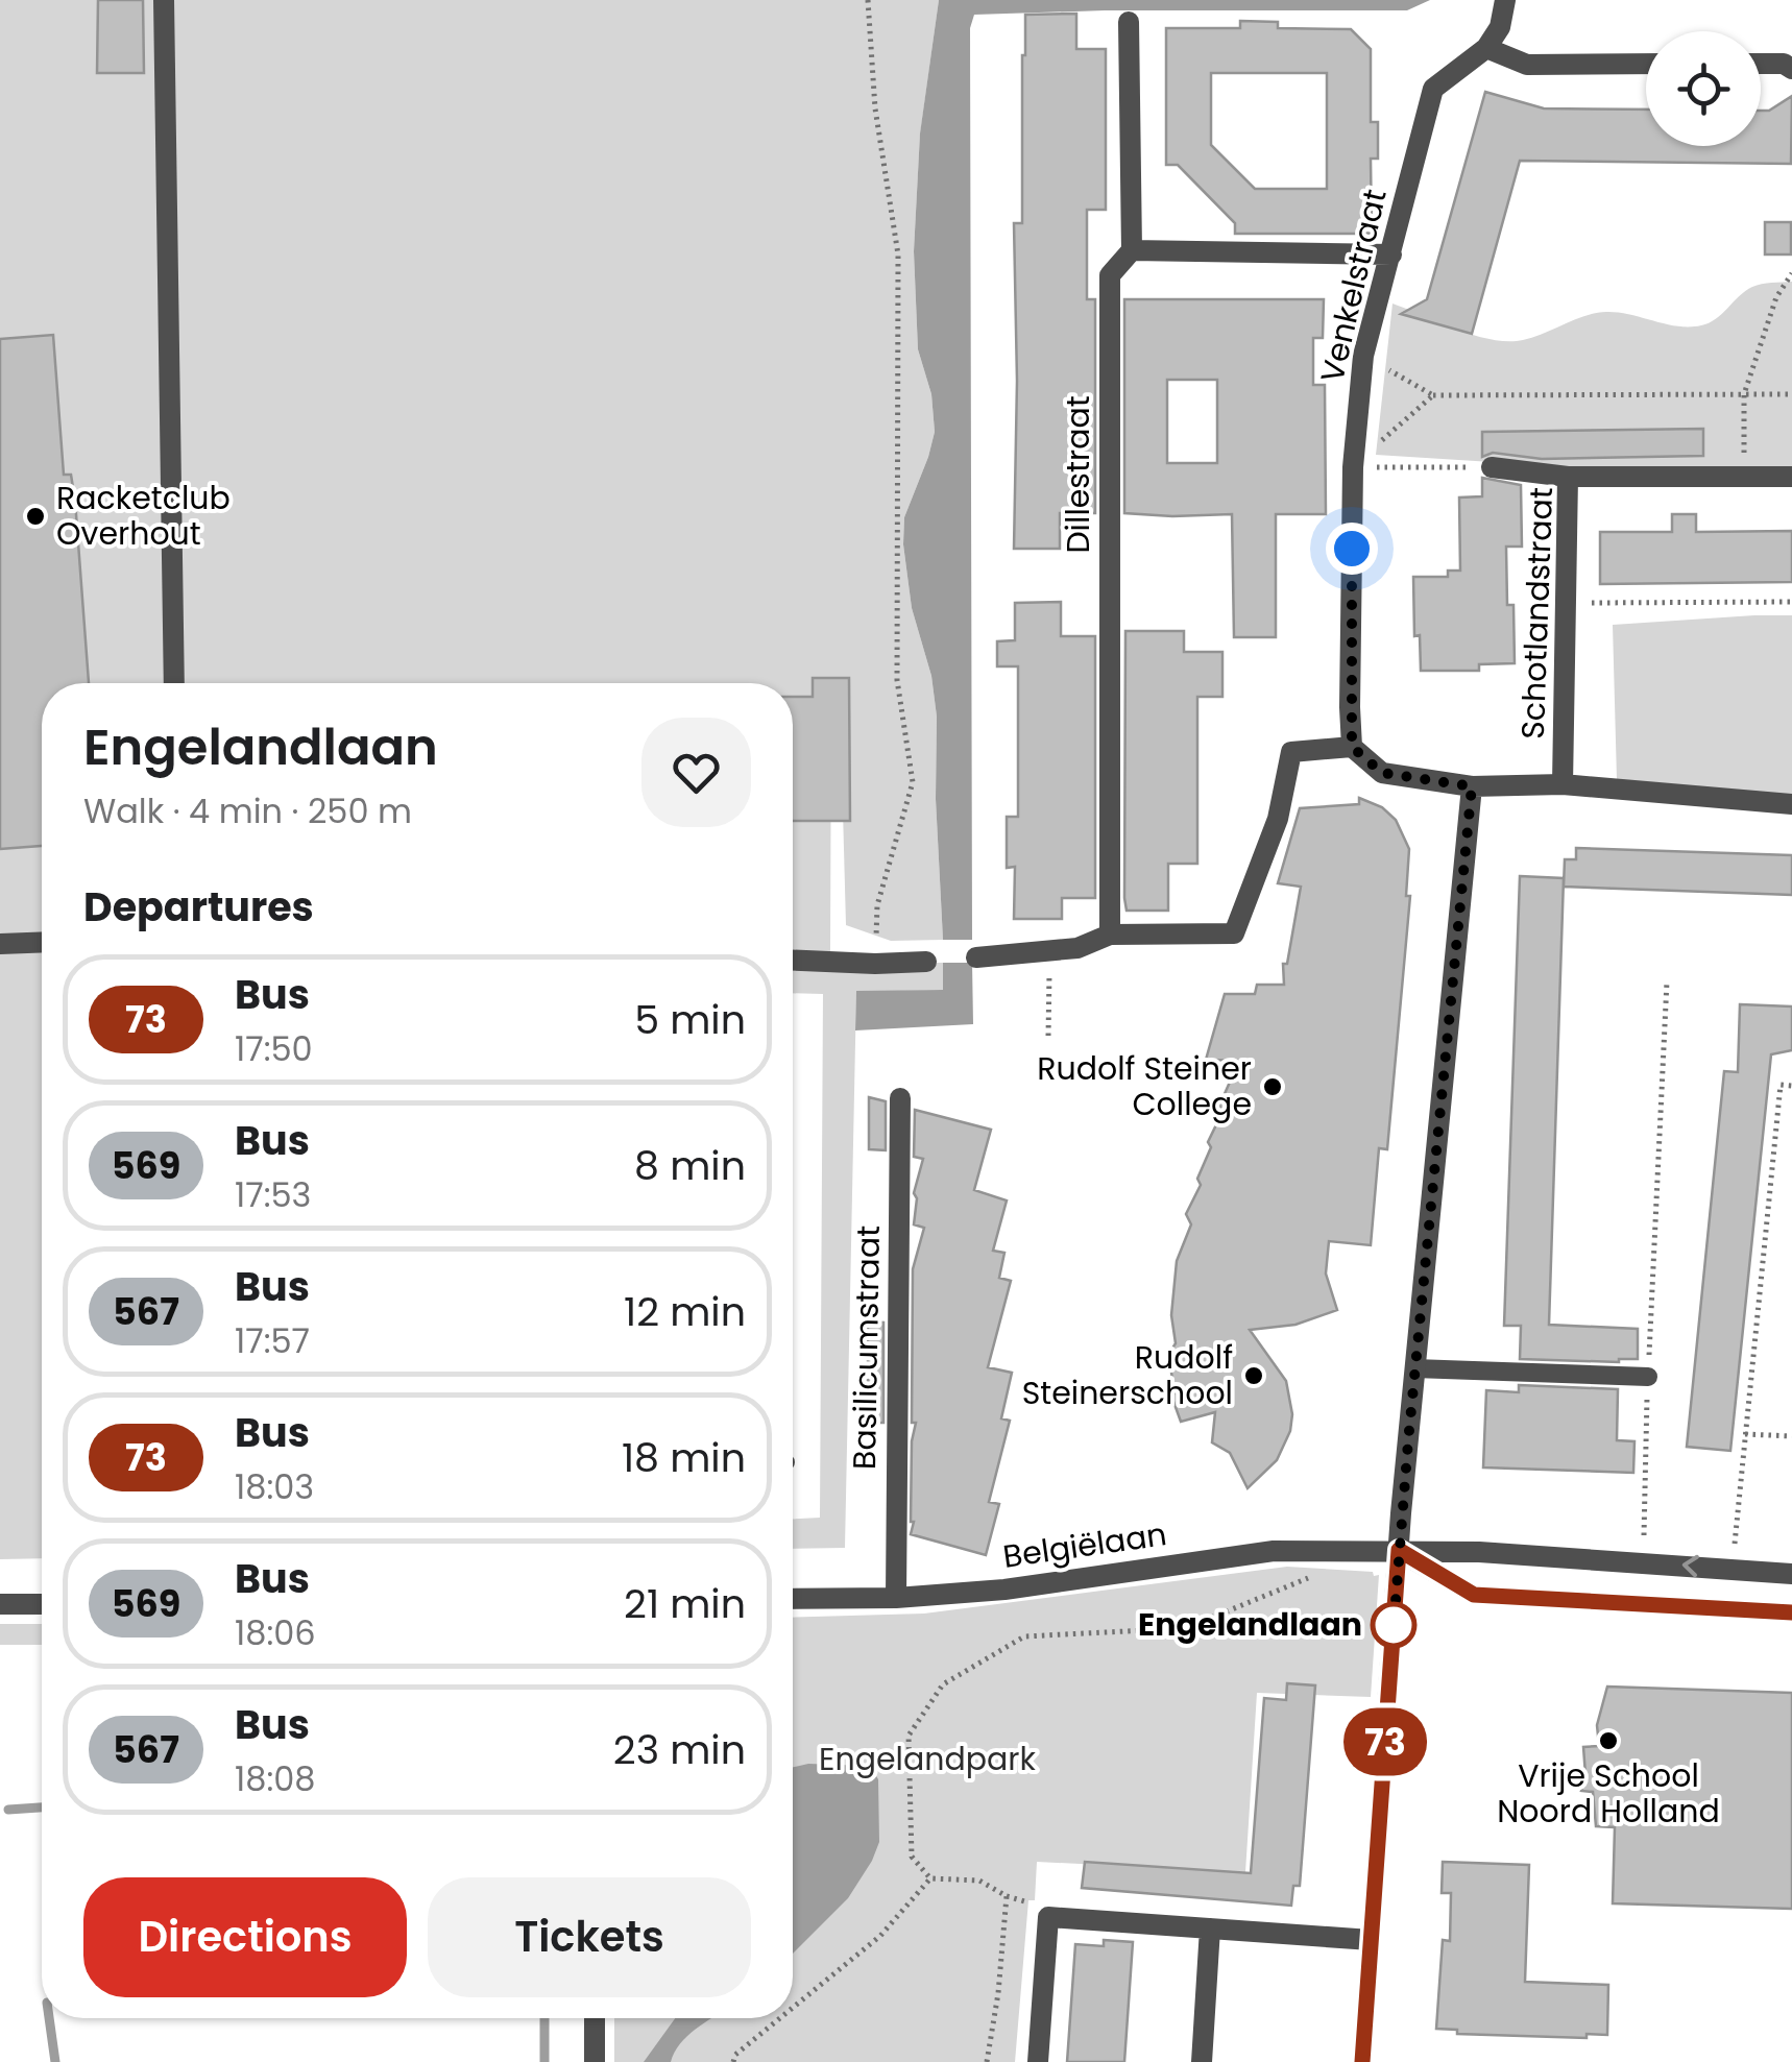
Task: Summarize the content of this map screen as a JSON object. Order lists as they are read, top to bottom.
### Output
{
  "streets": {
    "street": [
      "Venkelstraat",
      "Dillestraat",
      "Schotlandstraat",
      "Basilicumstraat",
      "Belgiëlaan"
    ]
  },
  "crossings": [
    ["Basilicumstraat", "Belgiëlaan"]
  ],
  "parks": ["Engelandpark"],
  "places": [
    "Racketclub Overhout",
    "Rudolf Steiner College",
    "Rudolf Steinerschool",
    "Engelandlaan",
    "Vrije School Noord Holland"
  ],
  "lines": ["bus line 73"],
  "page": {
    "on_map": "73",
    "heading": [
      ["Engelandlaan", "Walk · 4 min · 250 m"],
      "Departures"
    ],
    "list": [
      {
        "mark": "73",
        "name": "Bus",
        "note": "17:50",
        "value": "5 min"
      },
      {
        "mark": "569",
        "name": "Bus",
        "note": "17:53",
        "value": "8 min"
      },
      {
        "mark": "567",
        "name": "Bus",
        "note": "17:57",
        "value": "12 min"
      },
      {
        "mark": "73",
        "name": "Bus",
        "note": "18:03",
        "value": "18 min"
      },
      {
        "mark": "569",
        "name": "Bus",
        "note": "18:06",
        "value": "21 min"
      },
      {
        "mark": "567",
        "name": "Bus",
        "note": "18:08",
        "value": "23 min"
      }
    ],
    "buttons": ["Directions", "Tickets"]
  }
}
